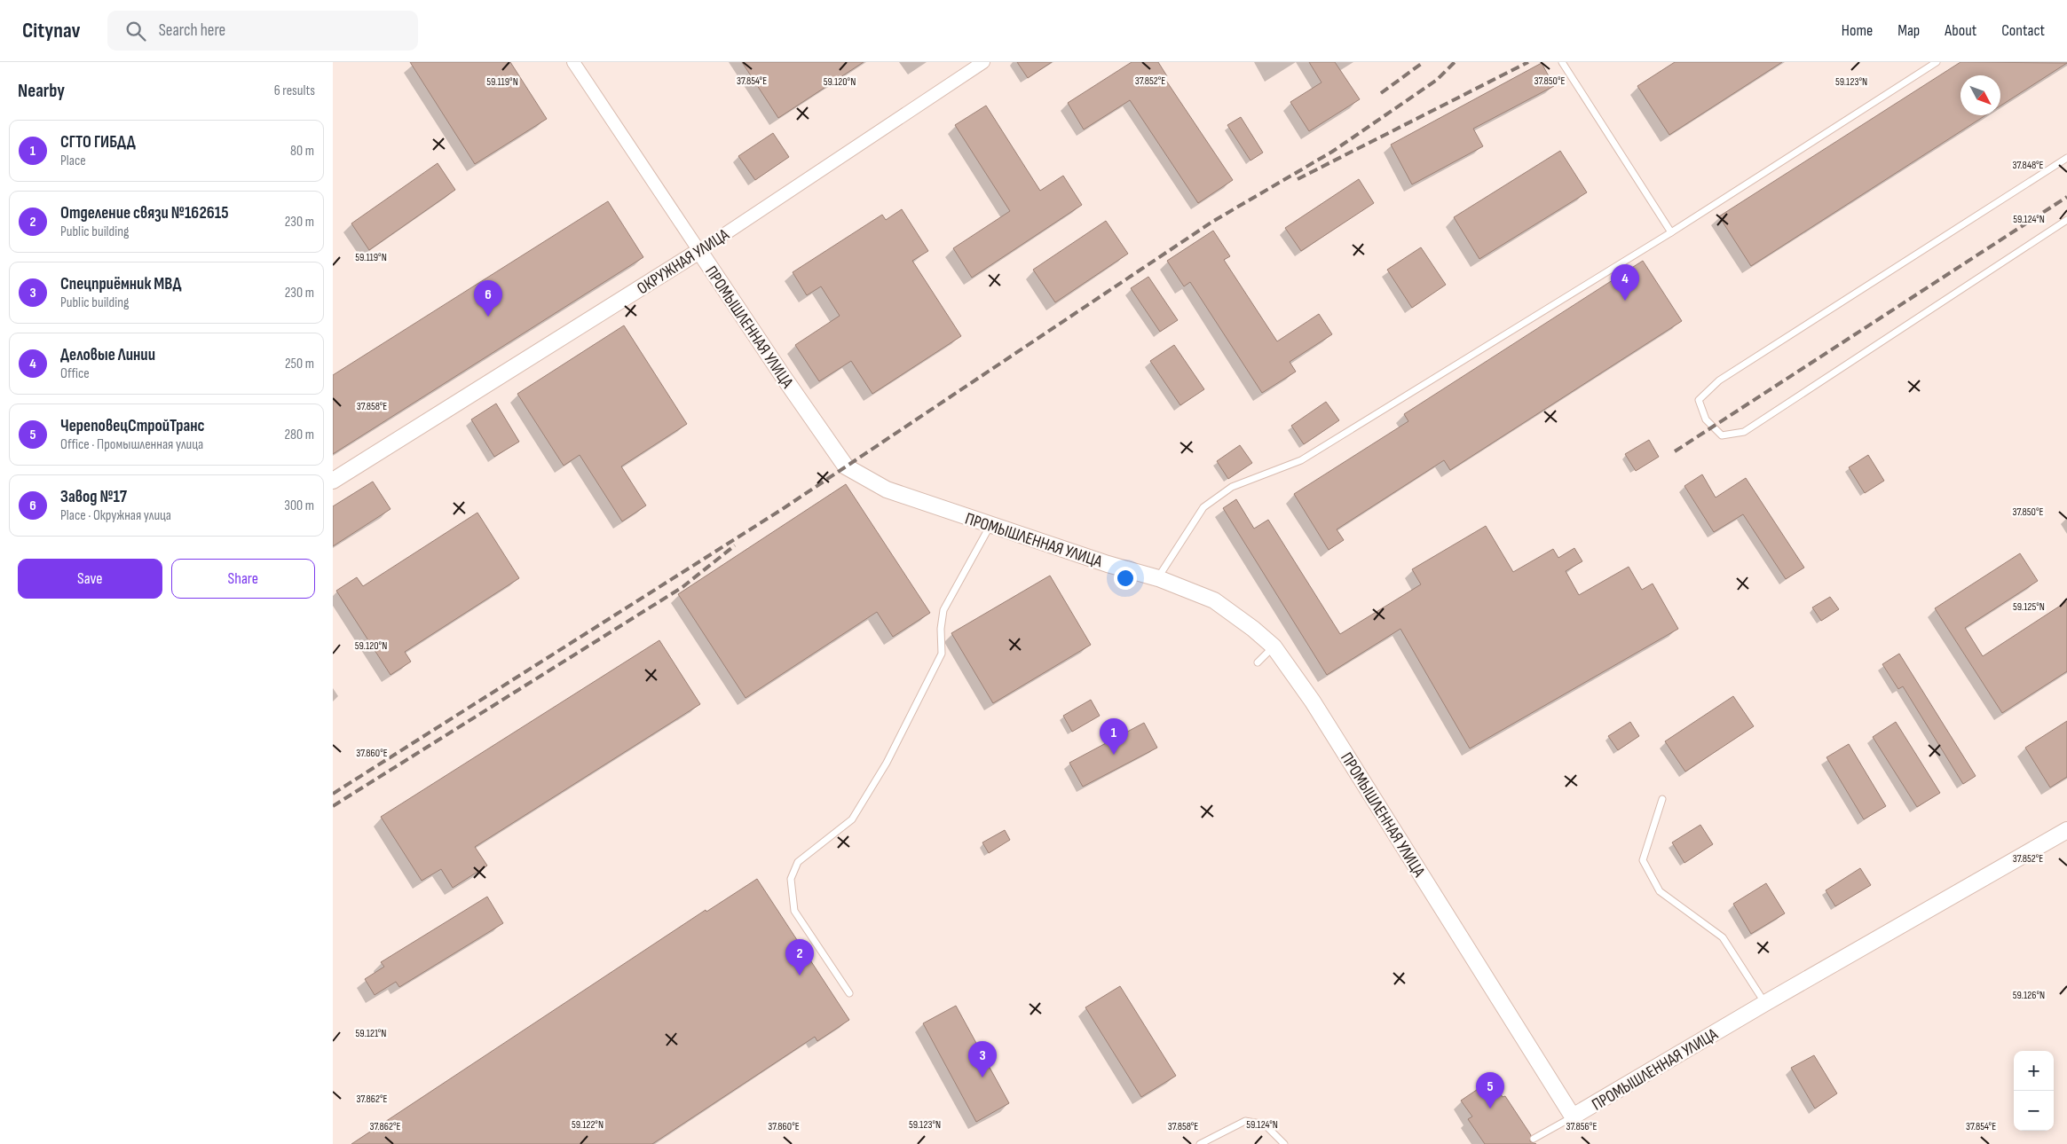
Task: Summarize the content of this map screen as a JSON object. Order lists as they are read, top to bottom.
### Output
{
  "streets": {
    "street": ["ОКРУЖНАЯ УЛИЦА", "ПРОМЫШЛЕННАЯ УЛИЦА"]
  },
  "crossings": [
    ["ОКРУЖНАЯ УЛИЦА", "ПРОМЫШЛЕННАЯ УЛИЦА"]
  ],
  "north": "bottom right",
  "page": {
    "header": "Citynav",
    "search": "Search here",
    "nav": [
      "Home",
      "Map",
      "About",
      "Contact"
    ],
    "heading": ["Nearby", "6 results"],
    "list": [
      {
        "mark": "1",
        "name": "СГТО ГИБДД",
        "note": "Place",
        "value": "80 m"
      },
      {
        "mark": "2",
        "name": "Отделение связи №162615",
        "note": "Public building",
        "value": "230 m"
      },
      {
        "mark": "3",
        "name": "Спецприёмник МВД",
        "note": "Public building",
        "value": "230 m"
      },
      {
        "mark": "4",
        "name": "Деловые Линии",
        "note": "Office",
        "value": "250 m"
      },
      {
        "mark": "5",
        "name": "ЧереповецСтройТранс",
        "note": "Office · Промышленная улица",
        "value": "280 m"
      },
      {
        "mark": "6",
        "name": "Завод №17",
        "note": "Place · Окружная улица",
        "value": "300 m"
      }
    ],
    "pins": [
      "4",
      "6",
      "1",
      "2",
      "3",
      "5"
    ],
    "buttons": ["Save", "Share"],
    "map_buttons": ["+", "−"]
  },
  "coordinates": [
    "37.854°E",
    "37.852°E",
    "37.850°E",
    "59.120°N",
    "59.119°N",
    "59.123°N",
    "37.848°E",
    "59.124°N",
    "37.858°E",
    "59.125°N",
    "37.860°E",
    "59.126°N",
    "59.121°N",
    "37.862°E",
    "59.122°N",
    "37.856°E"
  ]
}
